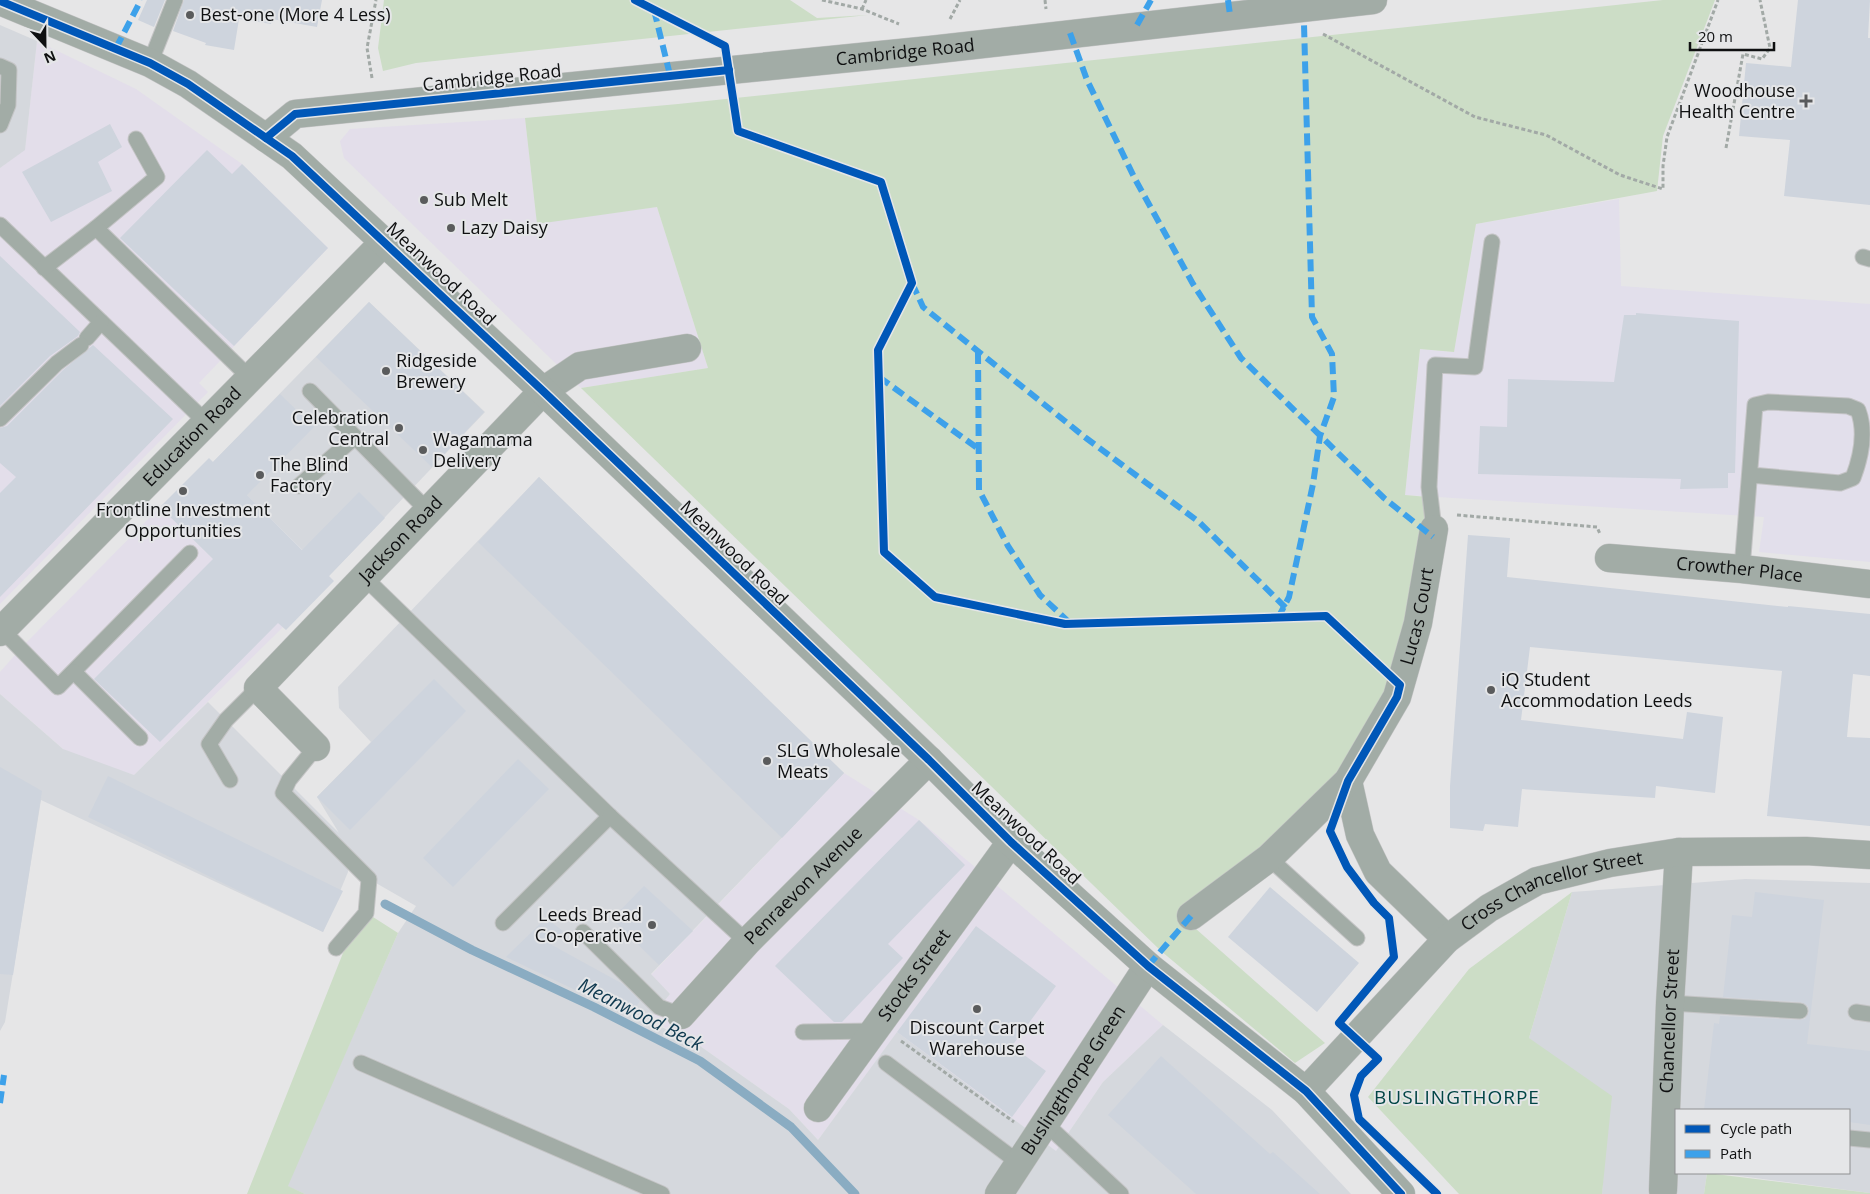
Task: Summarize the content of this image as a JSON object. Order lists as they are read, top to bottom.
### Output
{
  "streets": {
    "street": [
      "Cambridge Road",
      "Meanwood Road",
      "Education Road",
      "Jackson Road",
      "Crowther Place",
      "Lucas Court",
      "Penraevon Avenue",
      "Cross Chancellor Street",
      "Stocks Street",
      "Chancellor Street",
      "Buslingthorpe Green"
    ]
  },
  "crossings": [
    ["Cambridge Road", "Meanwood Road"],
    ["Meanwood Road", "Education Road"],
    ["Meanwood Road", "Jackson Road"],
    ["Meanwood Road", "Penraevon Avenue"],
    ["Meanwood Road", "Cross Chancellor Street"],
    ["Meanwood Road", "Stocks Street"],
    ["Meanwood Road", "Buslingthorpe Green"],
    ["Cross Chancellor Street", "Chancellor Street"]
  ],
  "districts": ["BUSLINGTHORPE"],
  "water": ["Meanwood Beck"],
  "places": {
    "other": [
      "Best-one (More 4 Less)",
      "Sub Melt",
      "Lazy Daisy",
      "Ridgeside Brewery",
      "Celebration Central",
      "Wagamama Delivery",
      "The Blind Factory",
      "Frontline Investment Opportunities",
      "iQ Student Accommodation Leeds",
      "SLG Wholesale Meats",
      "Leeds Bread Co-operative",
      "Discount Carpet Warehouse"
    ],
    "health": ["Woodhouse Health Centre"]
  },
  "legend": ["Cycle path", "Path"],
  "scale_bar": "20 m",
  "north": "bottom"
}
